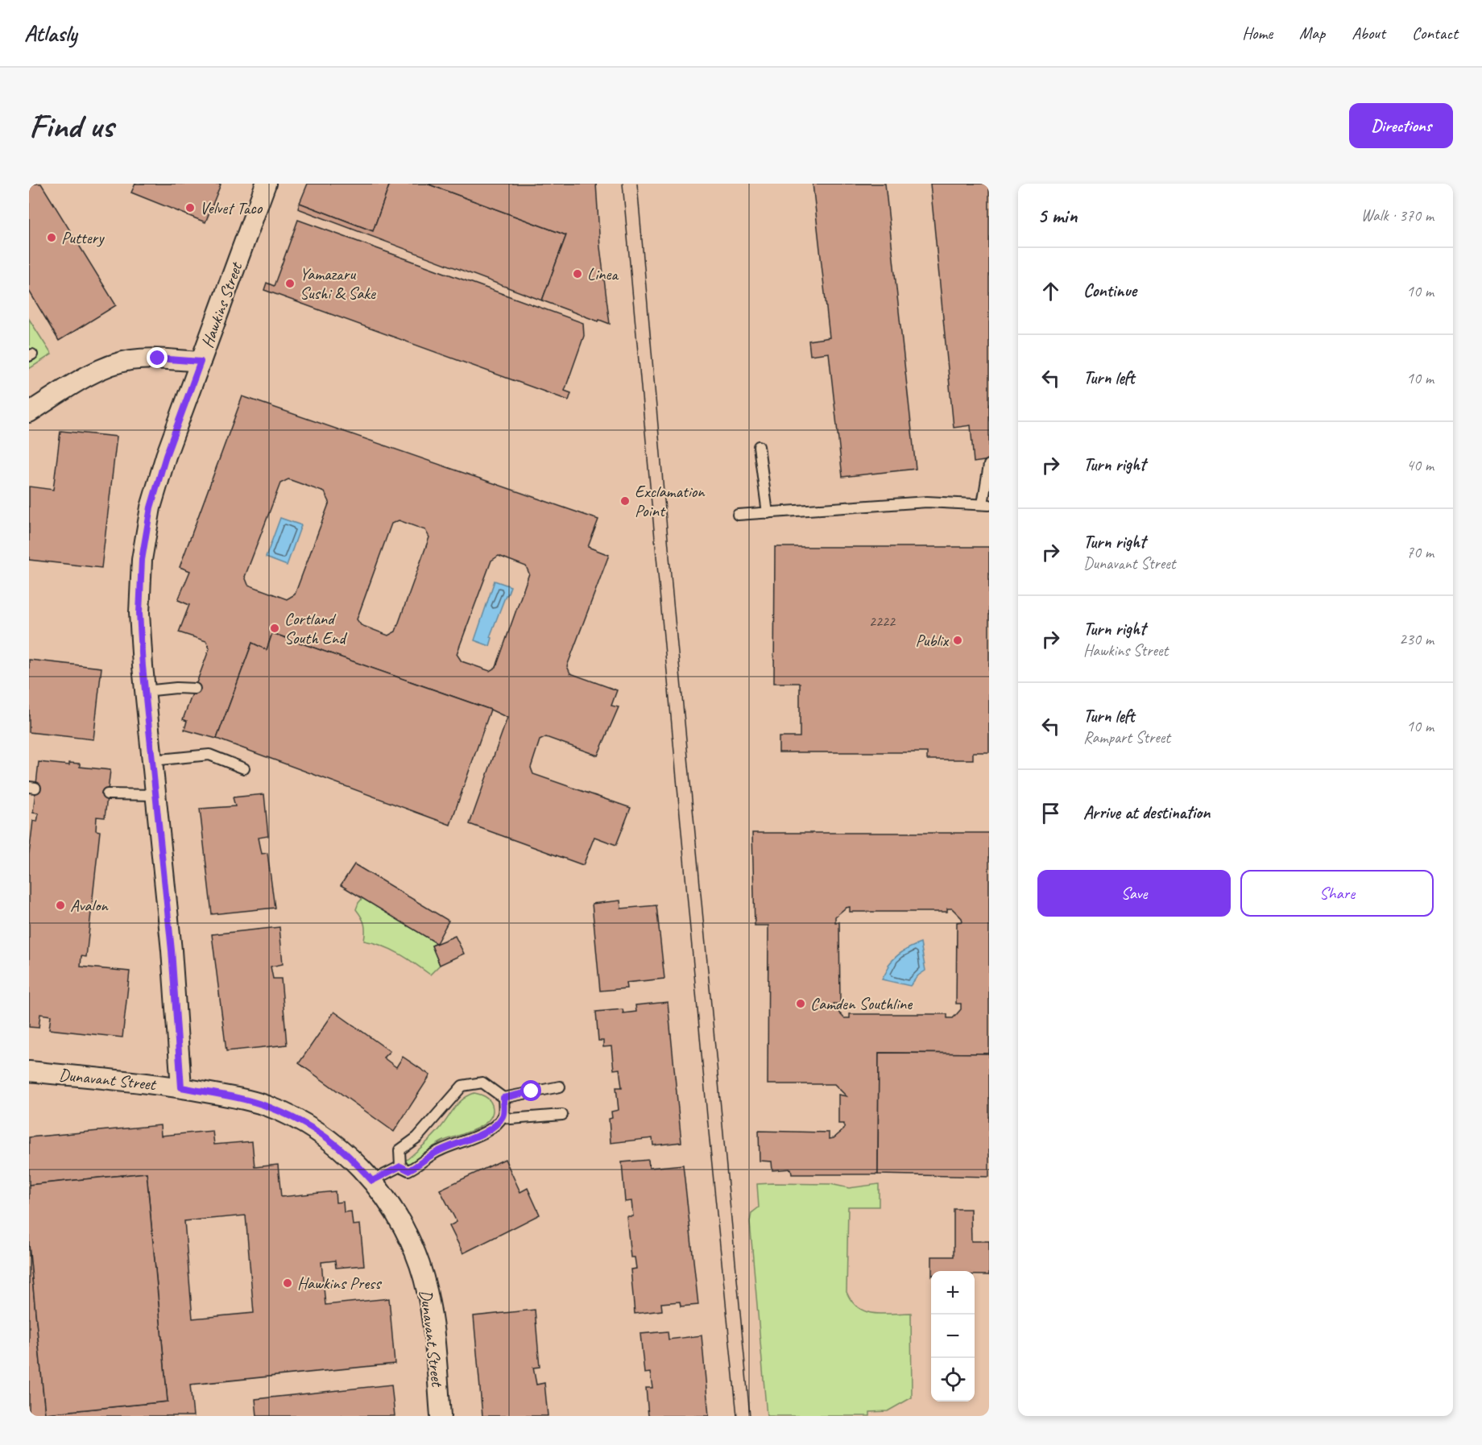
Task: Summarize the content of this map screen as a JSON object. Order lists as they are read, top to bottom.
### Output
{
  "streets": {
    "street": ["Hawkins Street", "Dunavant Street"]
  },
  "crossings": [
    ["Hawkins Street", "Dunavant Street"]
  ],
  "places": [
    "Velvet Taco",
    "Puttery",
    "Linea",
    "Yamazaru Sushi & Sake",
    "Exclamation Point",
    "Cortland South End",
    "Publix",
    "Avalon",
    "Camden Southline",
    "Hawkins Press"
  ],
  "house_numbers": ["2222"],
  "page": {
    "header": "Atlasly",
    "nav": [
      "Home",
      "Map",
      "About",
      "Contact"
    ],
    "buttons": [
      "Directions",
      ["Save", "Share"]
    ],
    "title": "Find us",
    "heading": ["5 min", "Walk · 370 m"],
    "list": [
      ["Continue", "10 m"],
      ["Turn left", "10 m"],
      ["Turn right", "40 m"],
      ["Turn right", "Dunavant Street", "70 m"],
      ["Turn right", "Hawkins Street", "230 m"],
      ["Turn left", "Rampart Street", "10 m"],
      "Arrive at destination"
    ],
    "map_buttons": ["+", "−"]
  }
}
